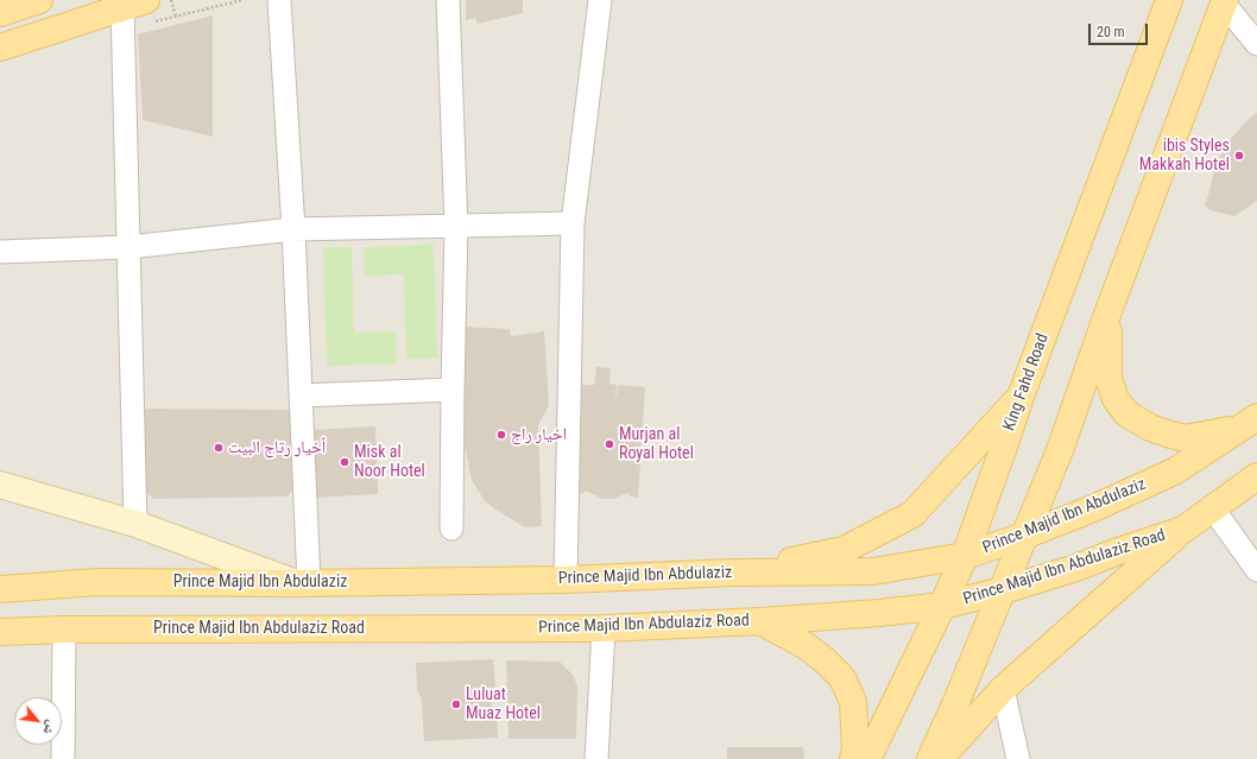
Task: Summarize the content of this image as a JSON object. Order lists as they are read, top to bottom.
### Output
{
  "streets": {
    "main road": ["King Fahd Road", "Prince Majid Ibn Abdulaziz", "Prince Majid Ibn Abdulaziz Road"]
  },
  "crossings": [
    ["King Fahd Road", "Prince Majid Ibn Abdulaziz"],
    ["King Fahd Road", "Prince Majid Ibn Abdulaziz Road"]
  ],
  "places": [
    "ibis Styles Makkah Hotel",
    "اخيار راج",
    "Murjan al Royal Hotel",
    "أخيار رتاج البيت",
    "Misk al Noor Hotel",
    "Luluat Muaz Hotel"
  ],
  "scale_bar": "20 m",
  "north": "bottom right"
}
